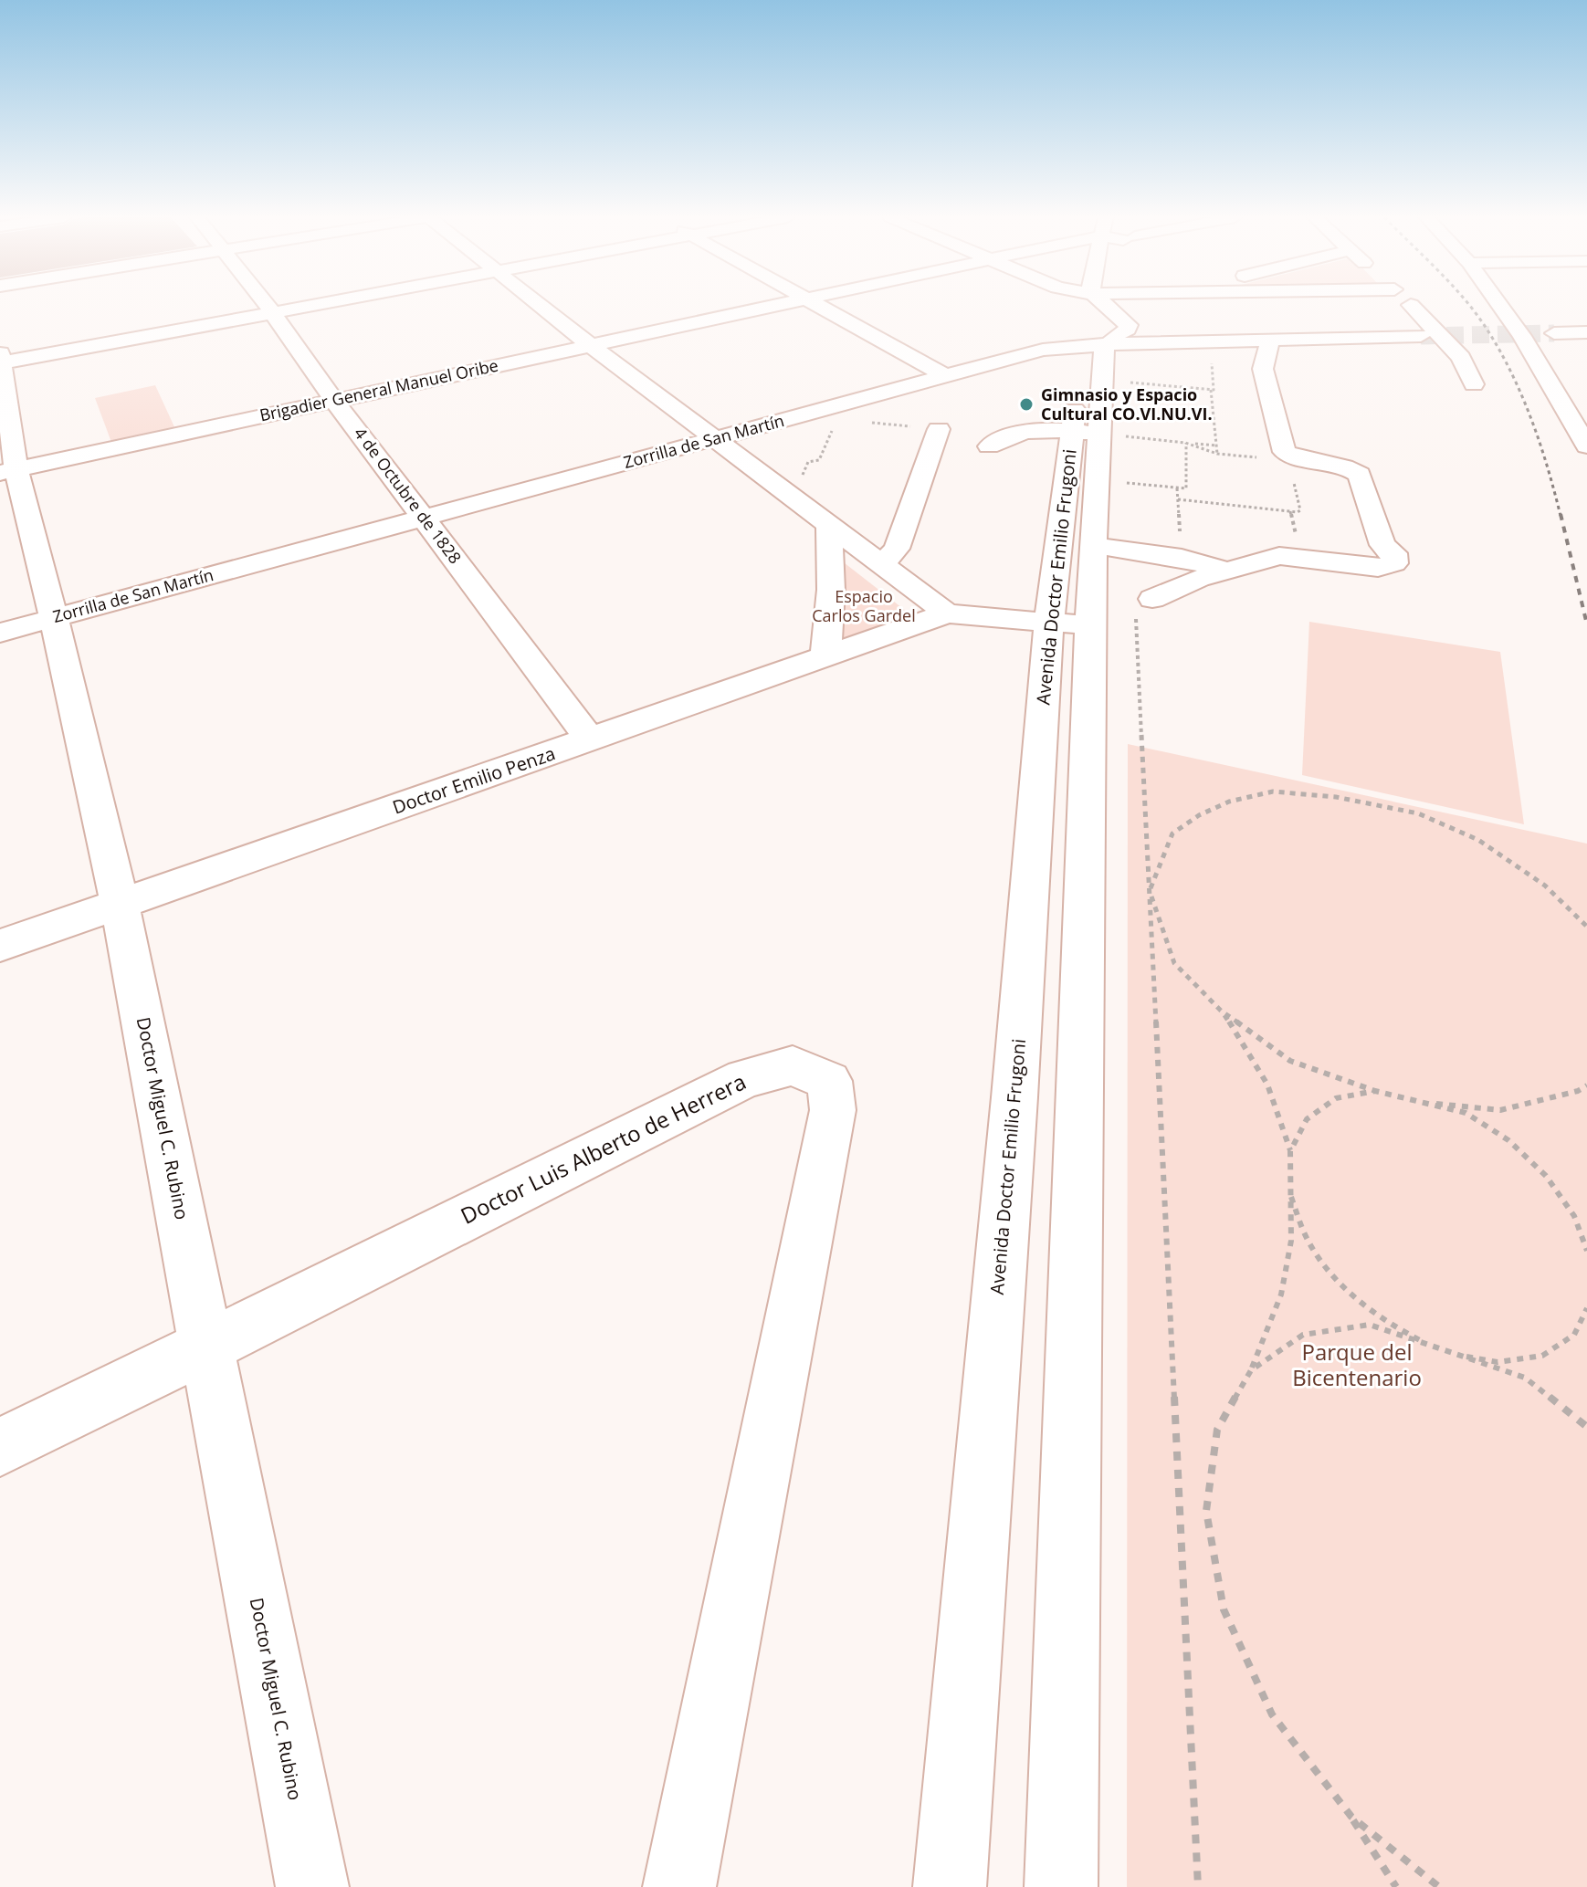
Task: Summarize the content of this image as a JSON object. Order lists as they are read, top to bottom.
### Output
{
  "streets": {
    "street": [
      "Brigadier General Manuel Oribe",
      "Zorrilla de San Martín",
      "4 de Octubre de 1828",
      "Avenida Doctor Emilio Frugoni",
      "Doctor Emilio Penza",
      "Doctor Miguel C. Rubino",
      "Doctor Luis Alberto de Herrera"
    ]
  },
  "crossings": [
    ["Brigadier General Manuel Oribe", "4 de Octubre de 1828"],
    ["Brigadier General Manuel Oribe", "Doctor Miguel C. Rubino"],
    ["Zorrilla de San Martín", "4 de Octubre de 1828"],
    ["Zorrilla de San Martín", "Avenida Doctor Emilio Frugoni"],
    ["Zorrilla de San Martín", "Doctor Miguel C. Rubino"],
    ["4 de Octubre de 1828", "Doctor Emilio Penza"],
    ["Doctor Emilio Penza", "Doctor Miguel C. Rubino"],
    ["Doctor Miguel C. Rubino", "Doctor Luis Alberto de Herrera"]
  ],
  "parks": ["Espacio Carlos Gardel", "Parque del Bicentenario"],
  "places": ["Gimnasio y Espacio Cultural CO.VI.NU.VI."]
}
